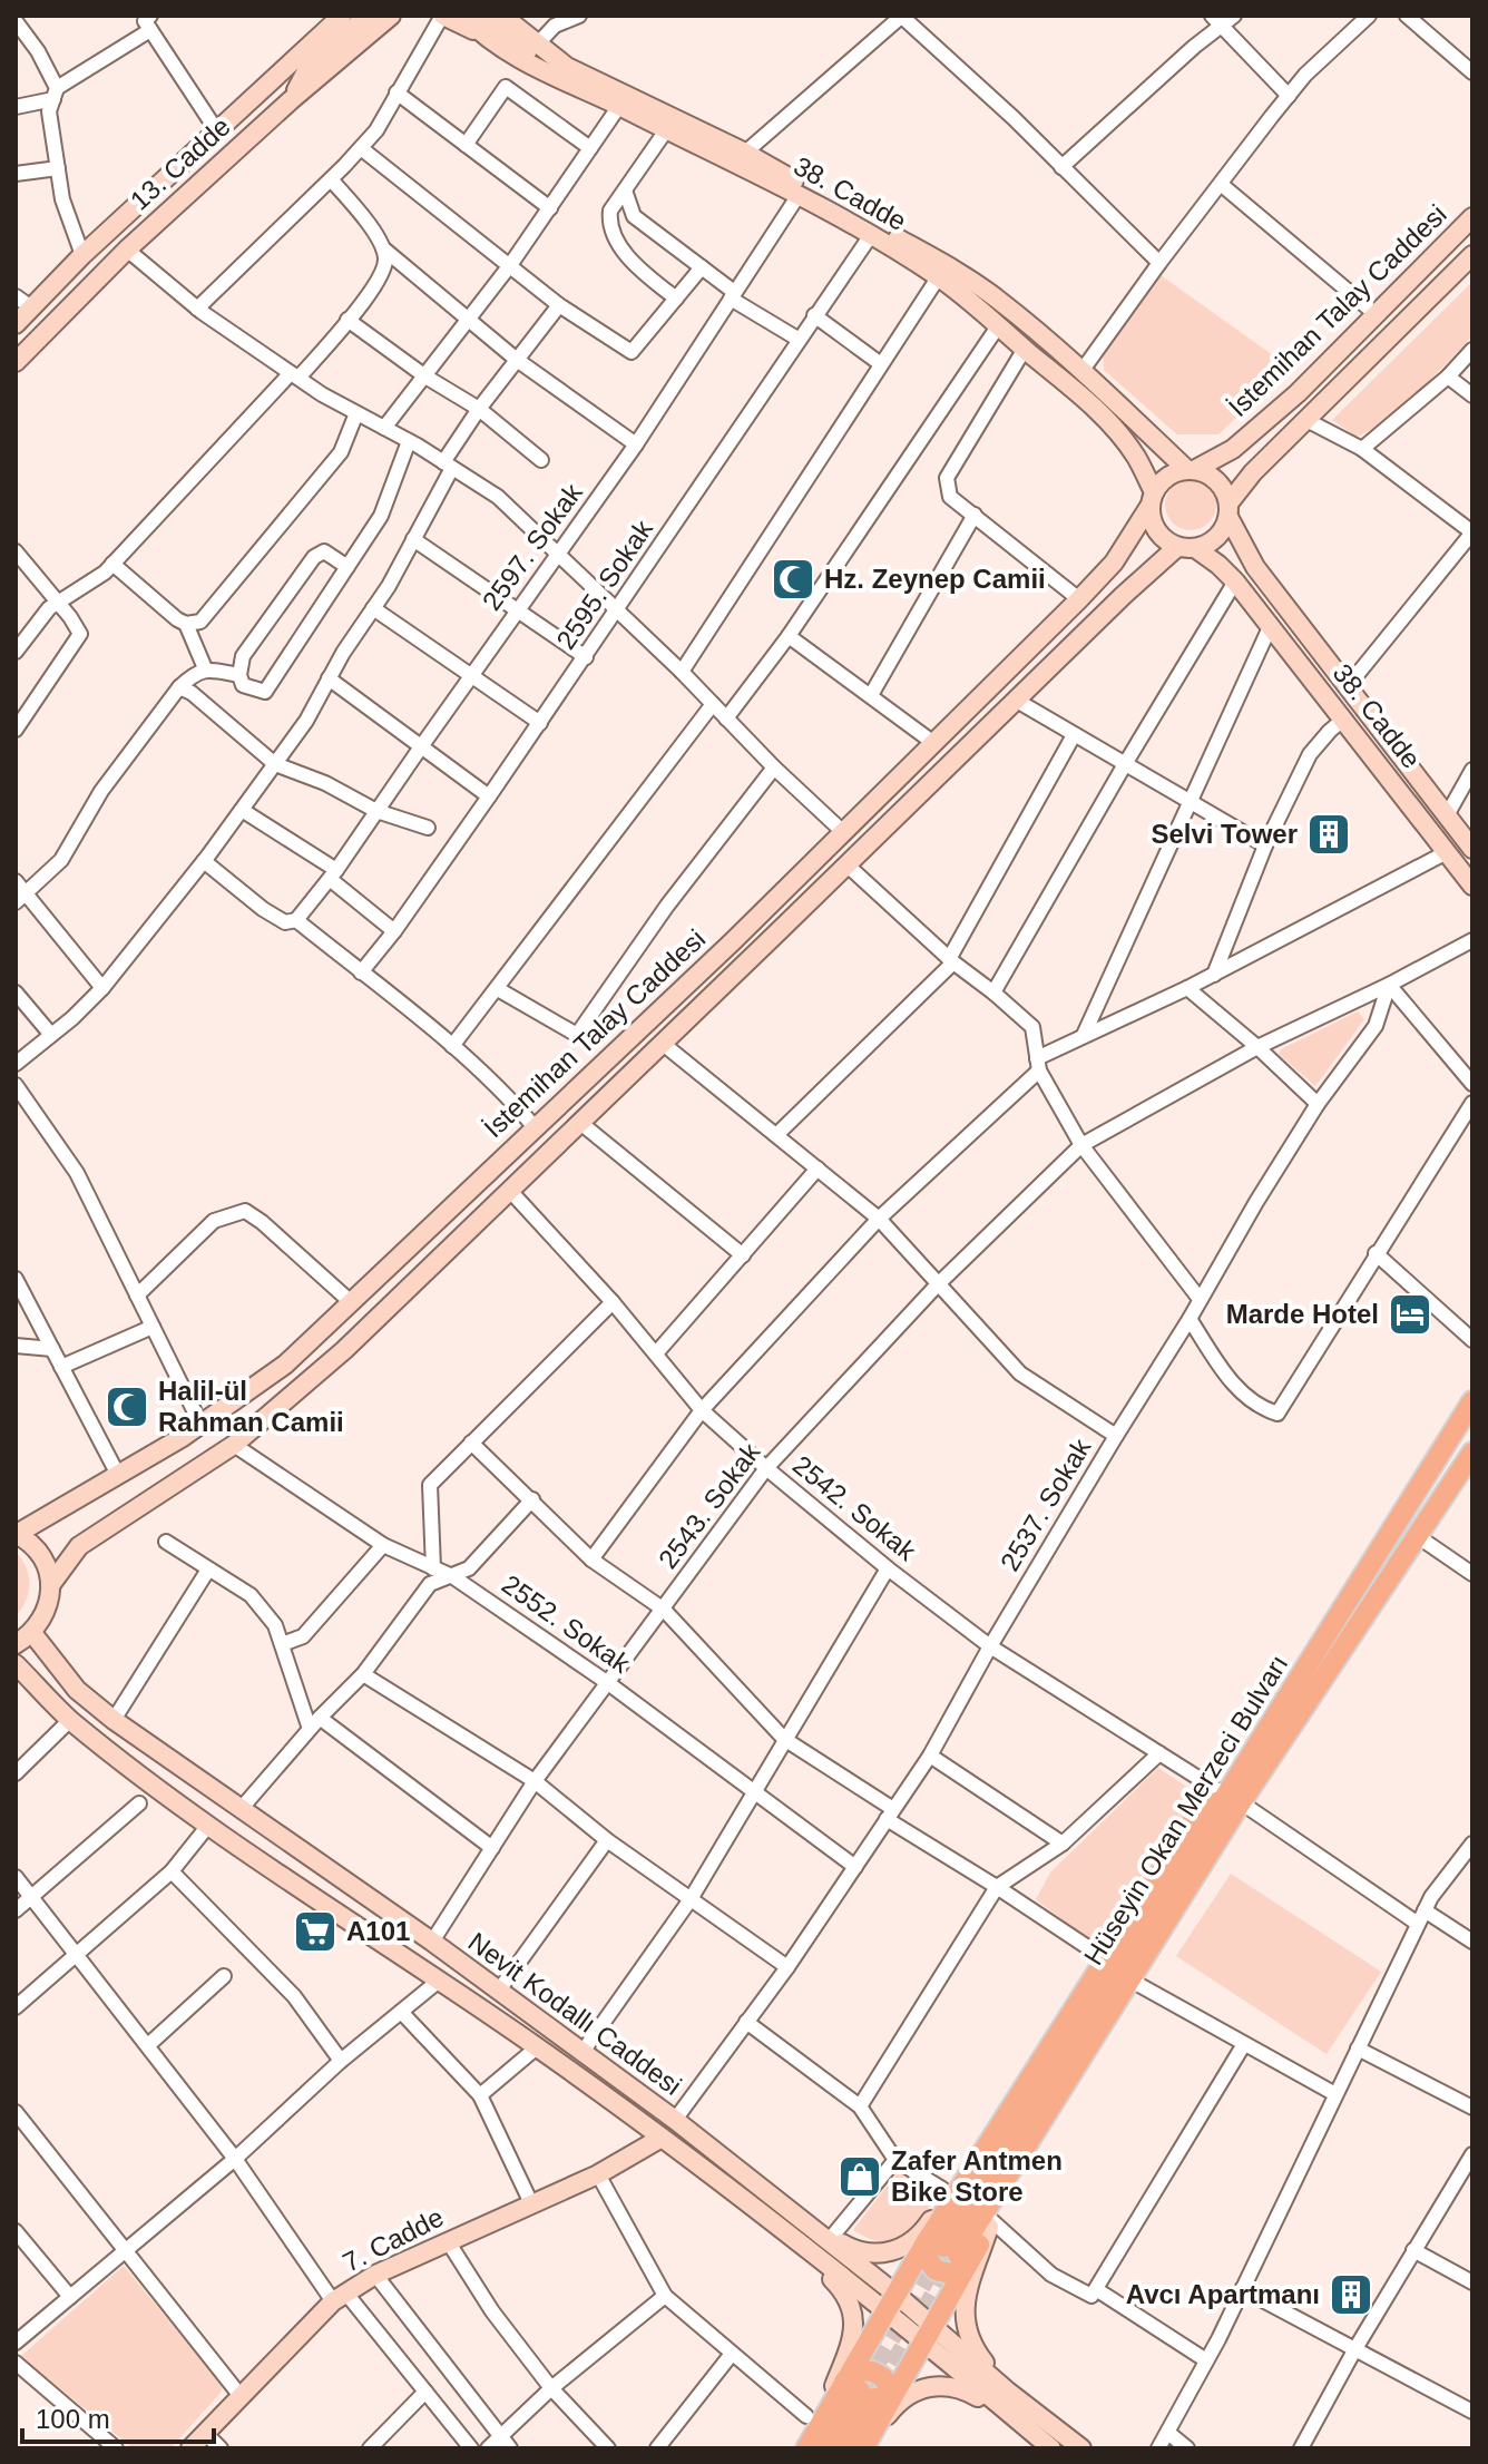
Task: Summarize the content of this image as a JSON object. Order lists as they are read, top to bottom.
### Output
{
  "streets": {
    "main road": ["Hüseyin Okan Merzeci Bulvarı"],
    "street": [
      "13. Cadde",
      "38. Cadde",
      "İstemihan Talay Caddesi",
      "2597. Sokak",
      "2595. Sokak",
      "2537. Sokak",
      "2543. Sokak",
      "2542. Sokak",
      "2552. Sokak",
      "Nevit Kodallı Caddesi",
      "7. Cadde"
    ]
  },
  "crossings": [
    ["38. Cadde", "İstemihan Talay Caddesi"],
    ["38. Cadde", "2597. Sokak"],
    ["38. Cadde", "2595. Sokak"],
    ["İstemihan Talay Caddesi", "2542. Sokak"],
    ["İstemihan Talay Caddesi", "2552. Sokak"],
    ["İstemihan Talay Caddesi", "Nevit Kodallı Caddesi"],
    ["2537. Sokak", "2543. Sokak"],
    ["2537. Sokak", "2542. Sokak"],
    ["2537. Sokak", "2552. Sokak"],
    ["2537. Sokak", "Nevit Kodallı Caddesi"],
    ["2543. Sokak", "2542. Sokak"],
    ["2543. Sokak", "2552. Sokak"],
    ["2543. Sokak", "Nevit Kodallı Caddesi"],
    ["2542. Sokak", "Hüseyin Okan Merzeci Bulvarı"],
    ["Nevit Kodallı Caddesi", "7. Cadde"]
  ],
  "places": {
    "mosque": ["Hz. Zeynep Camii", "Halil-ül Rahman Camii"],
    "building": ["Selvi Tower", "Avcı Apartmanı"],
    "hotel": ["Marde Hotel"],
    "supermarket": ["A101"],
    "shop": ["Zafer Antmen Bike Store"]
  },
  "scale_bar": "100 m"
}
